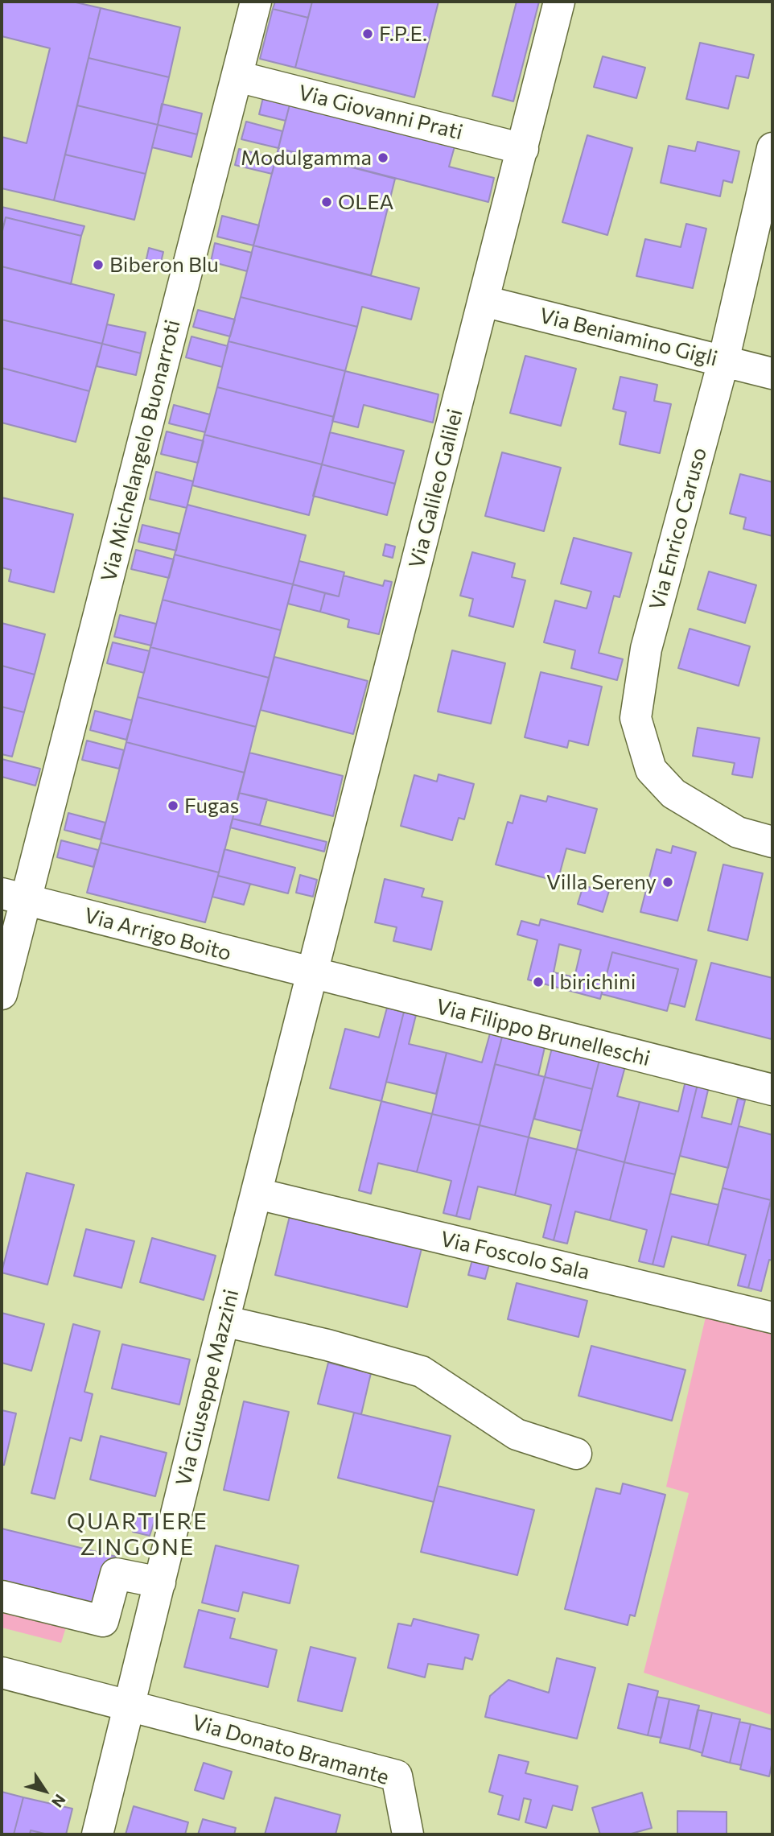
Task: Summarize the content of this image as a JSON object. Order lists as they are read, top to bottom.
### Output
{
  "streets": {
    "street": [
      "Via Giovanni Prati",
      "Via Beniamino Gigli",
      "Via Michelangelo Buonarroti",
      "Via Galileo Galilei",
      "Via Enrico Caruso",
      "Via Arrigo Boito",
      "Via Filippo Brunelleschi",
      "Via Foscolo Sala",
      "Via Giuseppe Mazzini",
      "Via Donato Bramante"
    ]
  },
  "crossings": [
    ["Via Giovanni Prati", "Via Michelangelo Buonarroti"],
    ["Via Giovanni Prati", "Via Galileo Galilei"],
    ["Via Beniamino Gigli", "Via Galileo Galilei"],
    ["Via Beniamino Gigli", "Via Enrico Caruso"],
    ["Via Michelangelo Buonarroti", "Via Arrigo Boito"],
    ["Via Galileo Galilei", "Via Arrigo Boito"],
    ["Via Galileo Galilei", "Via Filippo Brunelleschi"],
    ["Via Galileo Galilei", "Via Giuseppe Mazzini"],
    ["Via Arrigo Boito", "Via Filippo Brunelleschi"],
    ["Via Arrigo Boito", "Via Giuseppe Mazzini"],
    ["Via Filippo Brunelleschi", "Via Giuseppe Mazzini"],
    ["Via Foscolo Sala", "Via Giuseppe Mazzini"],
    ["Via Giuseppe Mazzini", "Via Donato Bramante"]
  ],
  "districts": ["QUARTIERE ZINGONE"],
  "places": [
    "F.P.E.",
    "Modulgamma",
    "OLEA",
    "Biberon Blu",
    "Fugas",
    "Villa Sereny",
    "I birichini"
  ],
  "north": "bottom right"
}
